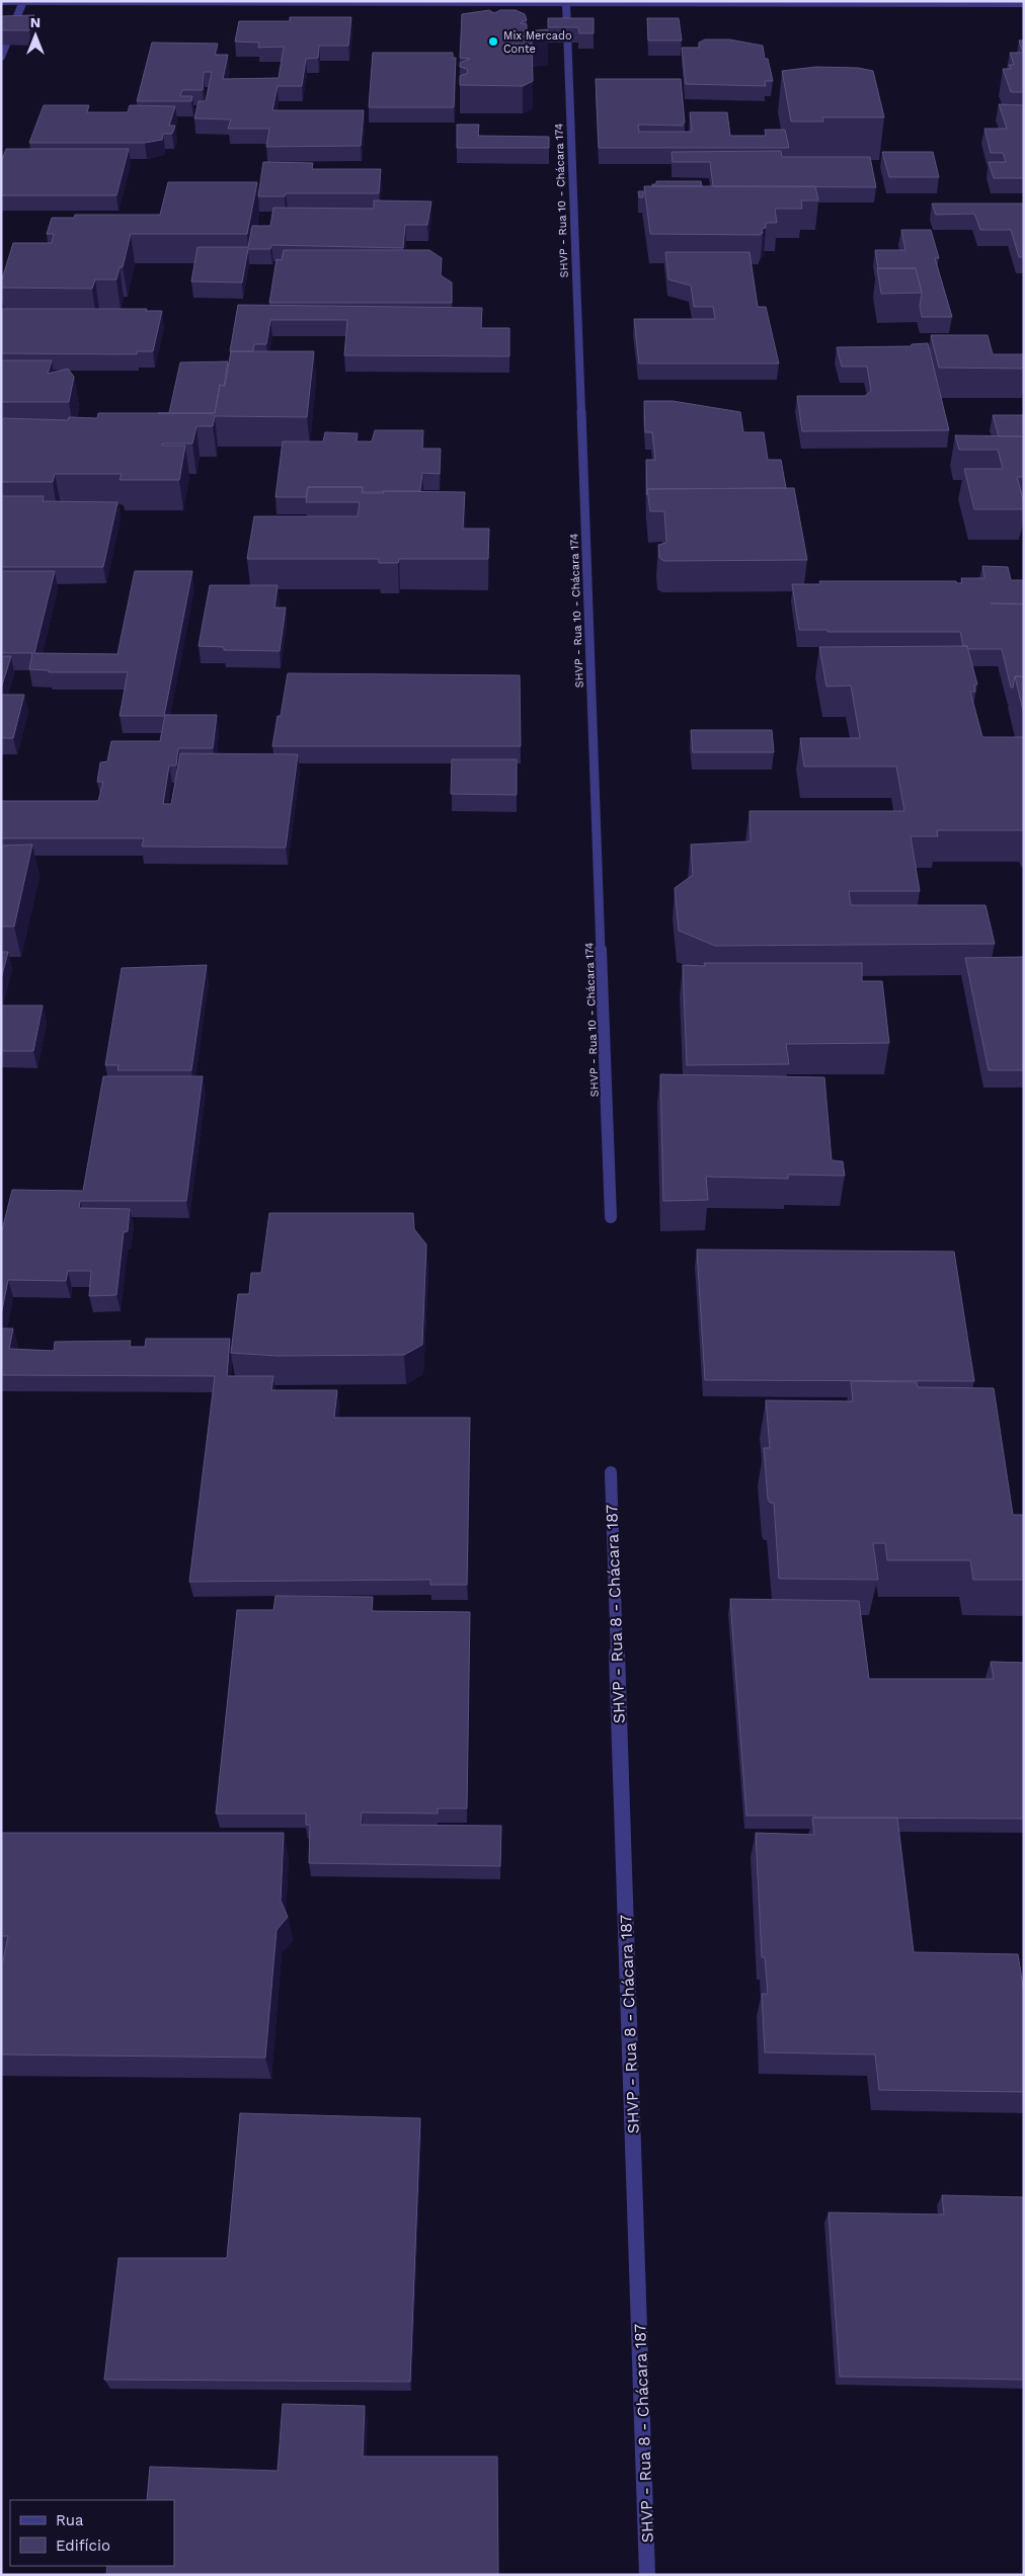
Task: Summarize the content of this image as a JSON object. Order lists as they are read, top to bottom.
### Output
{
  "streets": {
    "street": ["SHVP - Rua 10 - Chácara 174", "SHVP - Rua 8 - Chácara 187"]
  },
  "places": ["Mix Mercado Conte"],
  "legend": ["Rua", "Edifício"],
  "north": "top"
}
